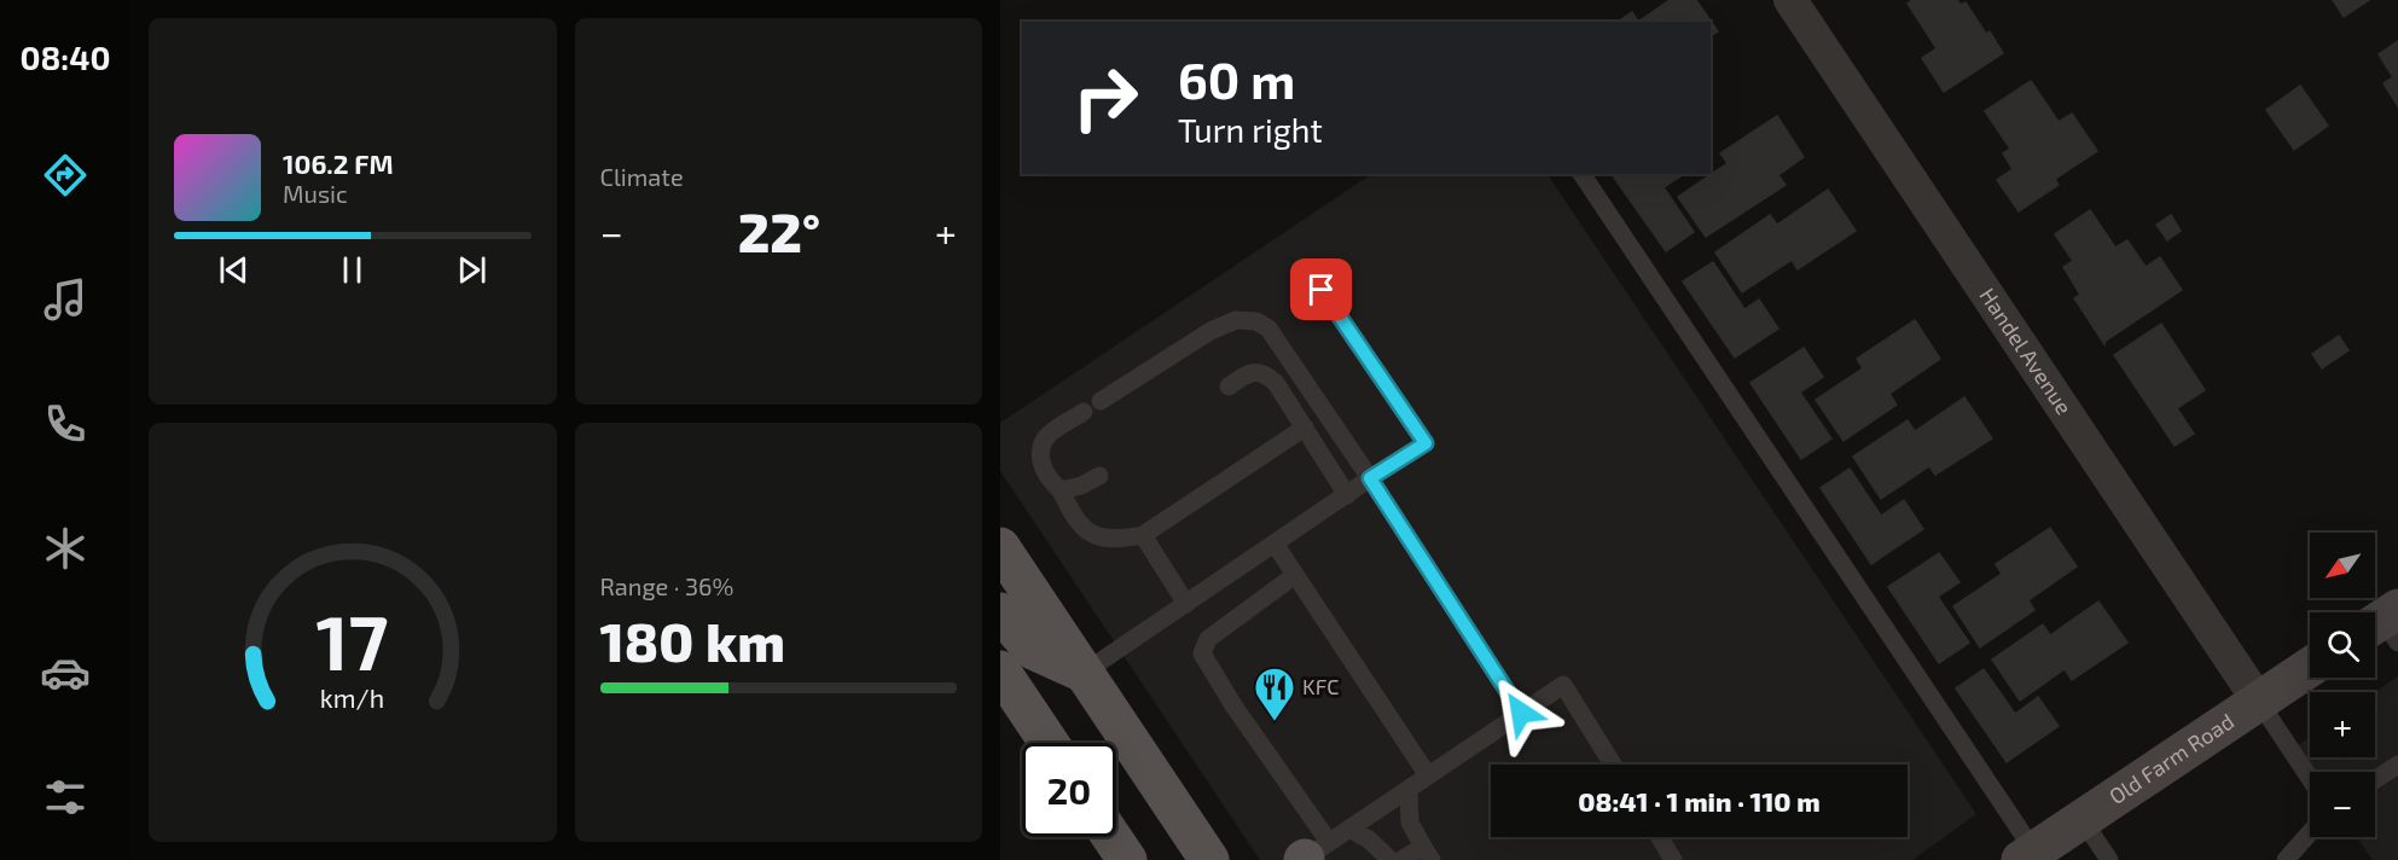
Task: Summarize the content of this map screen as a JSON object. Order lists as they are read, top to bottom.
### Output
{
  "streets": {
    "street": ["Handel Avenue", "Old Farm Road"]
  },
  "crossings": [
    ["Handel Avenue", "Old Farm Road"]
  ],
  "places": {
    "restaurant": ["KFC"]
  },
  "north": "bottom left",
  "page": {
    "tabs": "08:40",
    "tile": [
      "Climate",
      ["Range · 36%", "180 km"]
    ],
    "turn": ["60 m", "Turn right"],
    "song": ["106.2 FM", "Music"],
    "heat": ["−", "22°", "+"],
    "map_buttons": ["+", "−"],
    "limit": "20",
    "trip": "08:41 · 1 min · 110 m",
    "gauge": ["17", "km/h"]
  }
}
